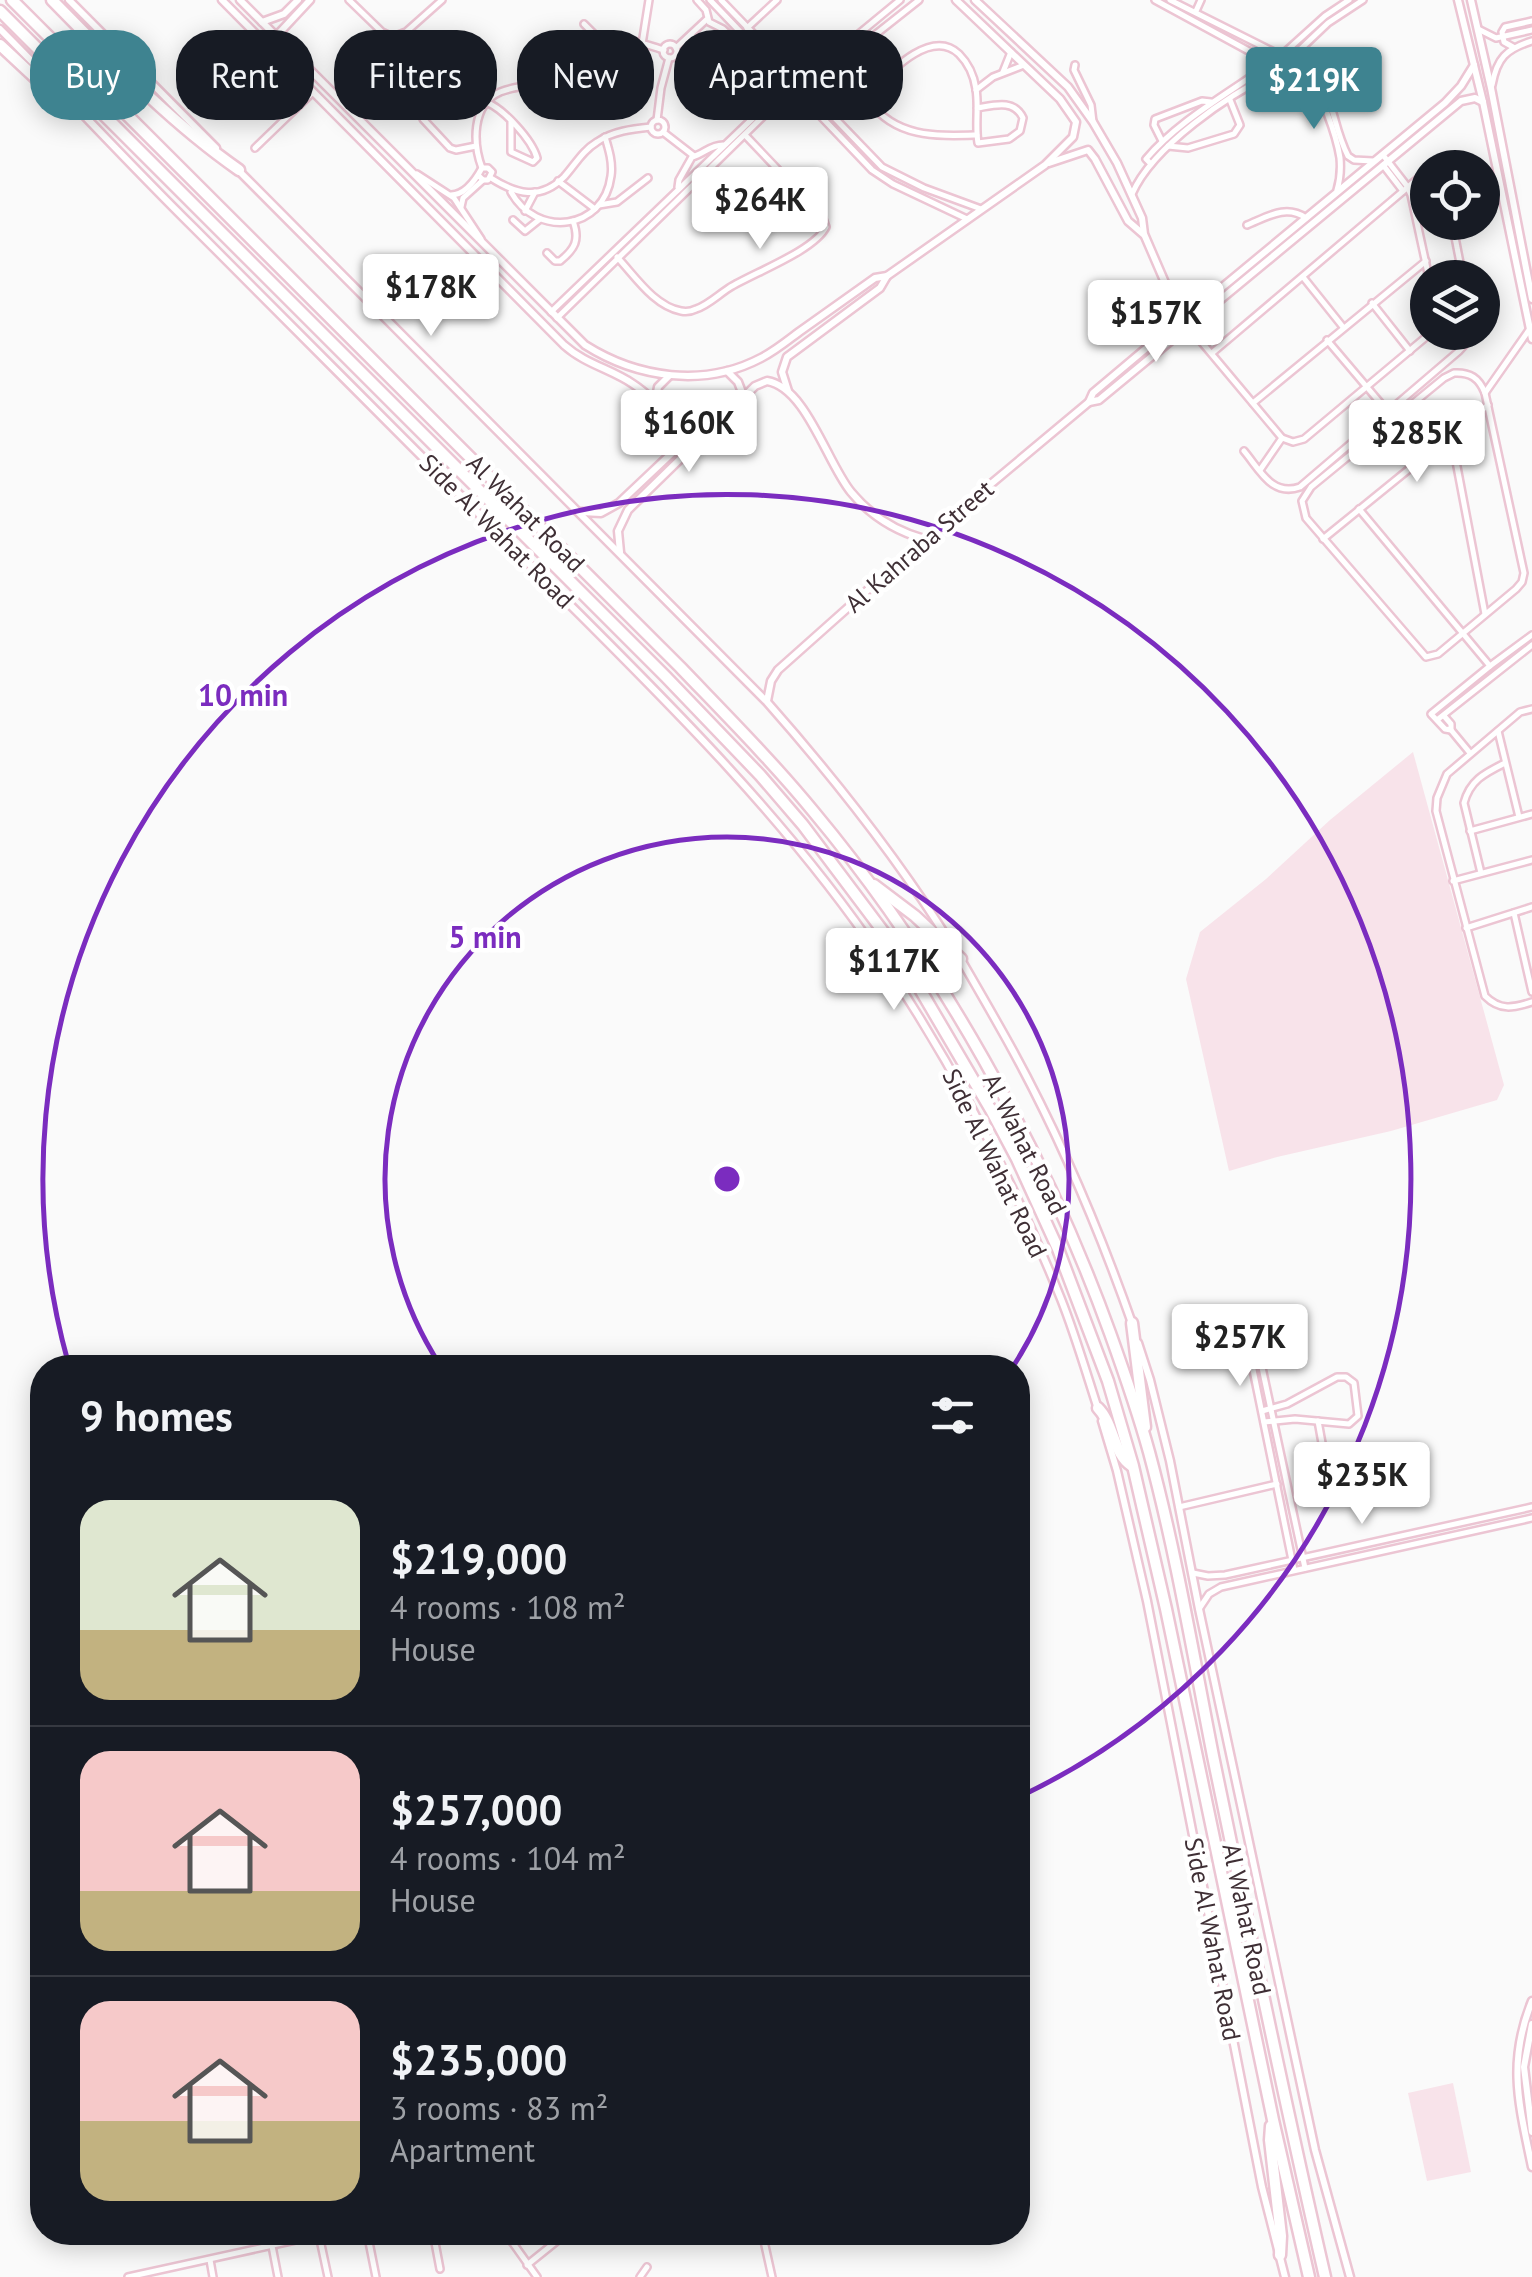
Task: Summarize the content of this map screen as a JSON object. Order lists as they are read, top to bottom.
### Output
{
  "streets": {
    "highway": ["Al Wahat Road"],
    "street": ["Side Al Wahat Road", "Al Kahraba Street"]
  },
  "page": {
    "chip": [
      "Buy",
      "Rent",
      "Filters",
      "New",
      "Apartment"
    ],
    "price": [
      "$219K",
      "$264K",
      "$178K",
      "$157K",
      "$160K",
      "$285K",
      "$117K",
      "$257K",
      "$235K"
    ],
    "heading": "9 homes",
    "list": [
      {
        "name": "$219,000",
        "note": "4 rooms · 108 m² · House"
      },
      {
        "name": "$257,000",
        "note": "4 rooms · 104 m² · House"
      },
      {
        "name": "$235,000",
        "note": "3 rooms · 83 m² · Apartment"
      }
    ]
  },
  "rings": ["10 min", "5 min"]
}
